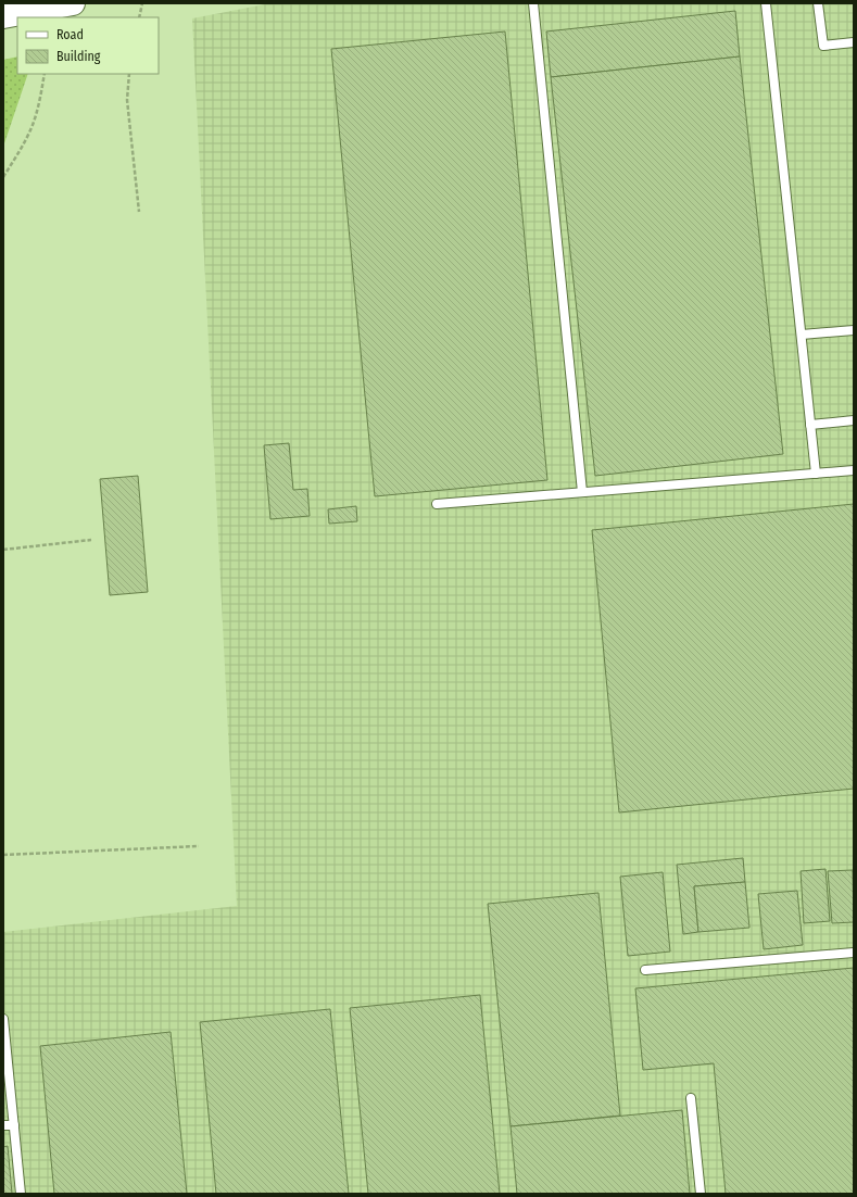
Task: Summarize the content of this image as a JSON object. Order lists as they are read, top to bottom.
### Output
{
  "legend": ["Road", "Building"]
}
